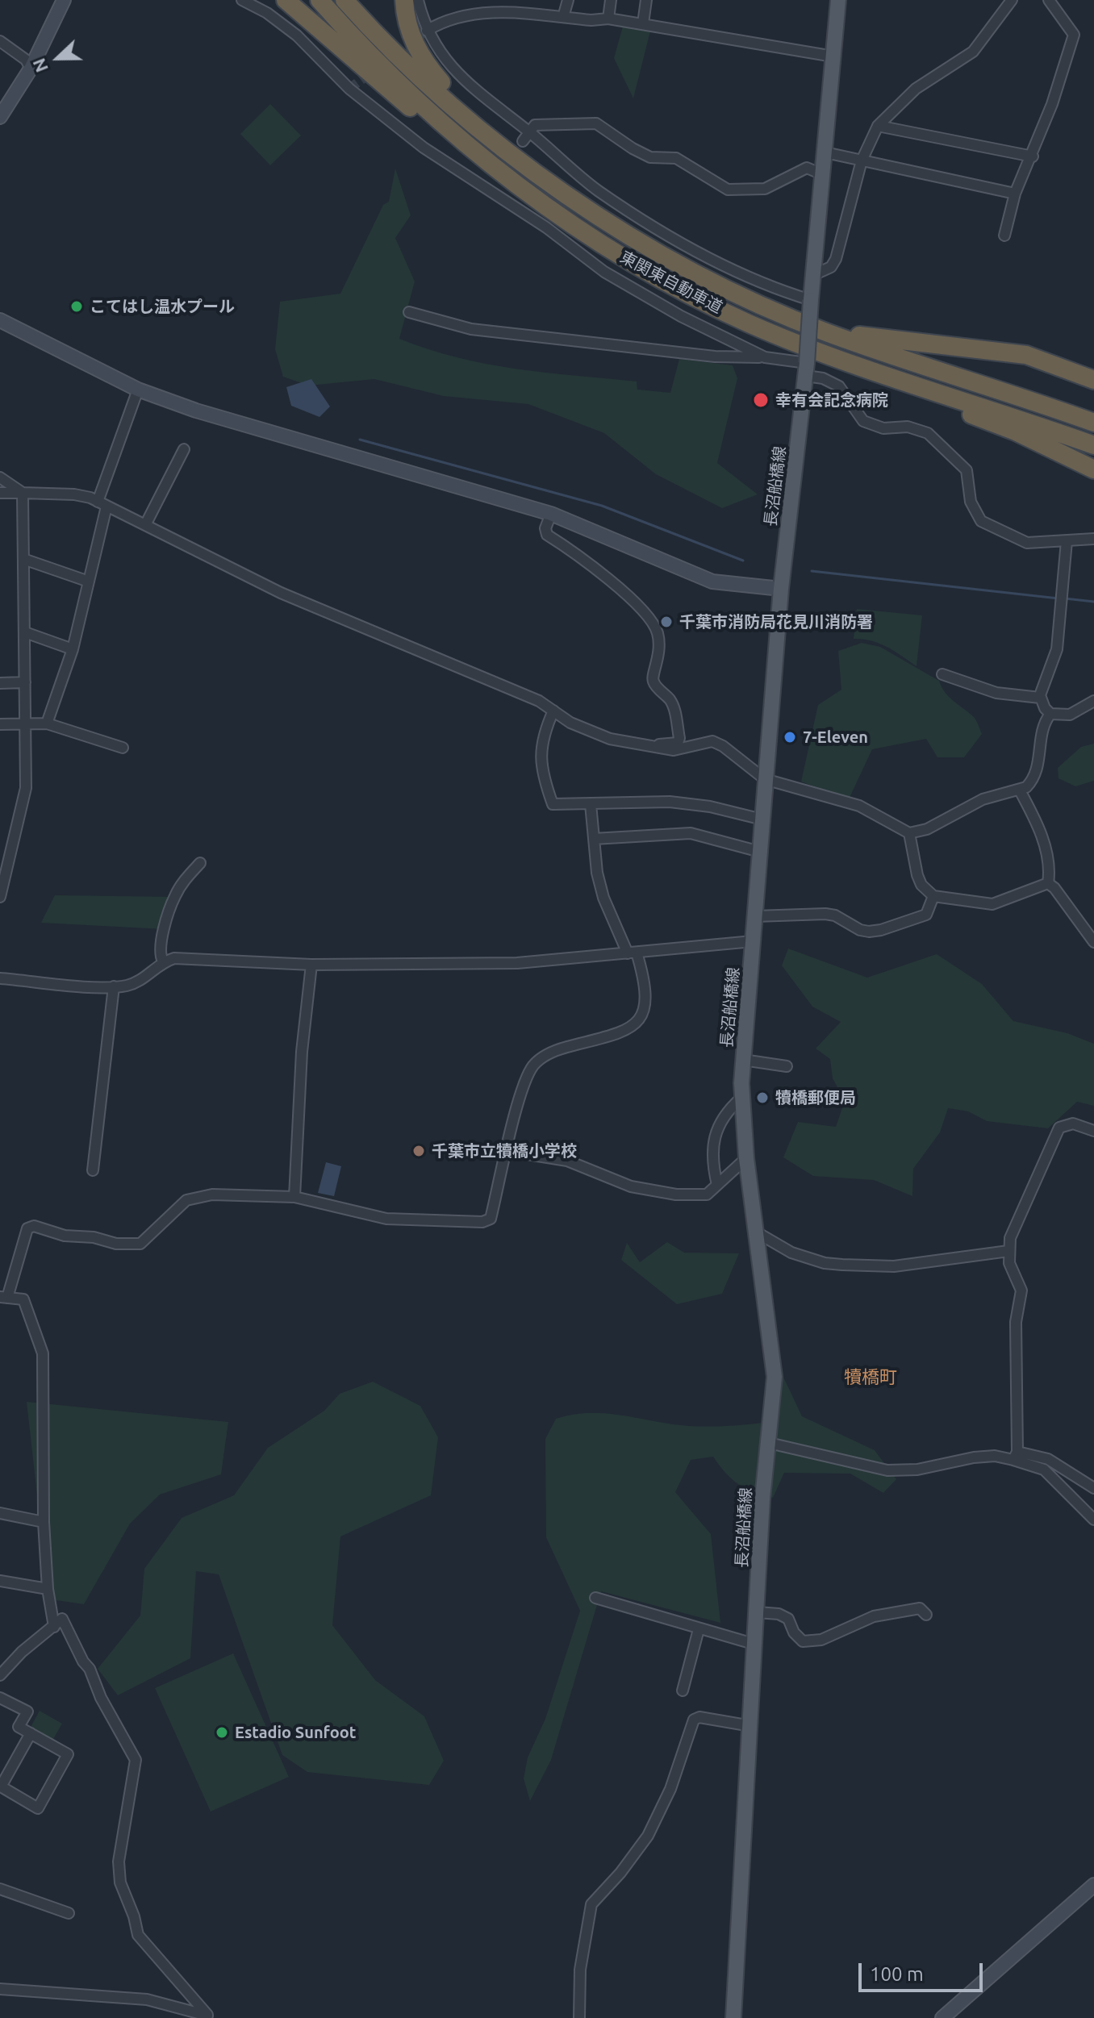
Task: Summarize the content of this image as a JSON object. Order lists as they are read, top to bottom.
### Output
{
  "streets": {
    "highway": ["東関東自動車道"],
    "main road": ["長沼船橋線"]
  },
  "districts": ["犢橋町"],
  "places": [
    "こてはし温水プール",
    "幸有会記念病院",
    "千葉市消防局花見川消防署",
    "7-Eleven",
    "犢橋郵便局",
    "千葉市立犢橋小学校",
    "Estadio Sunfoot"
  ],
  "scale_bar": "100 m",
  "north": "left"
}
